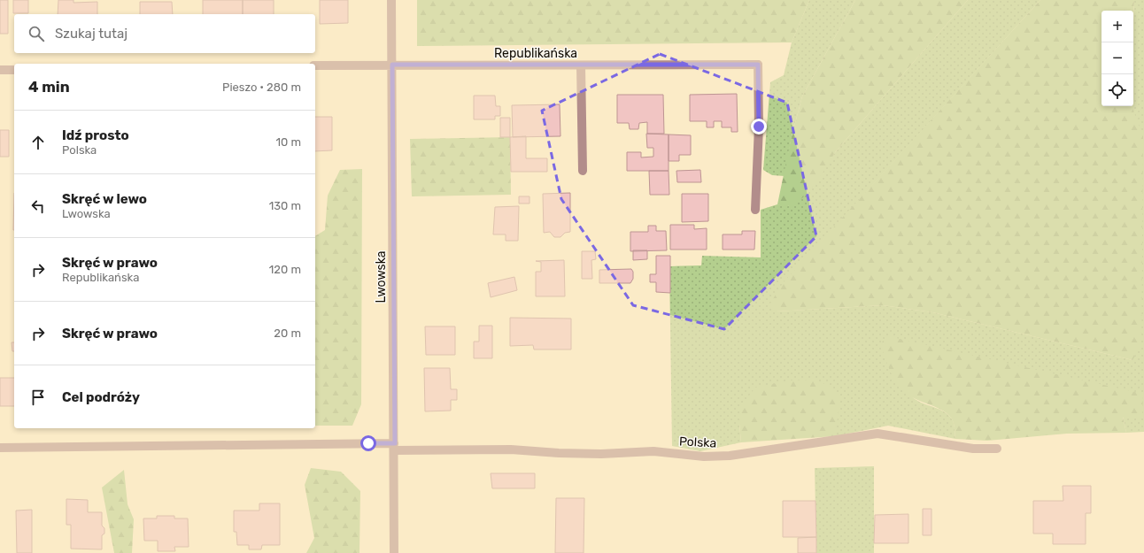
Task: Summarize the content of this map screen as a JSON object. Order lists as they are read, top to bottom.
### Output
{
  "streets": {
    "street": ["Republikańska", "Lwowska", "Polska"]
  },
  "crossings": [
    ["Republikańska", "Lwowska"],
    ["Lwowska", "Polska"]
  ],
  "page": {
    "map_buttons": ["+", "−"],
    "search": "Szukaj tutaj",
    "heading": ["4 min", "Pieszo · 280 m"],
    "list": [
      ["Idź prosto", "Polska", "10 m"],
      ["Skręć w lewo", "Lwowska", "130 m"],
      ["Skręć w prawo", "Republikańska", "120 m"],
      ["Skręć w prawo", "20 m"],
      "Cel podróży"
    ]
  }
}
